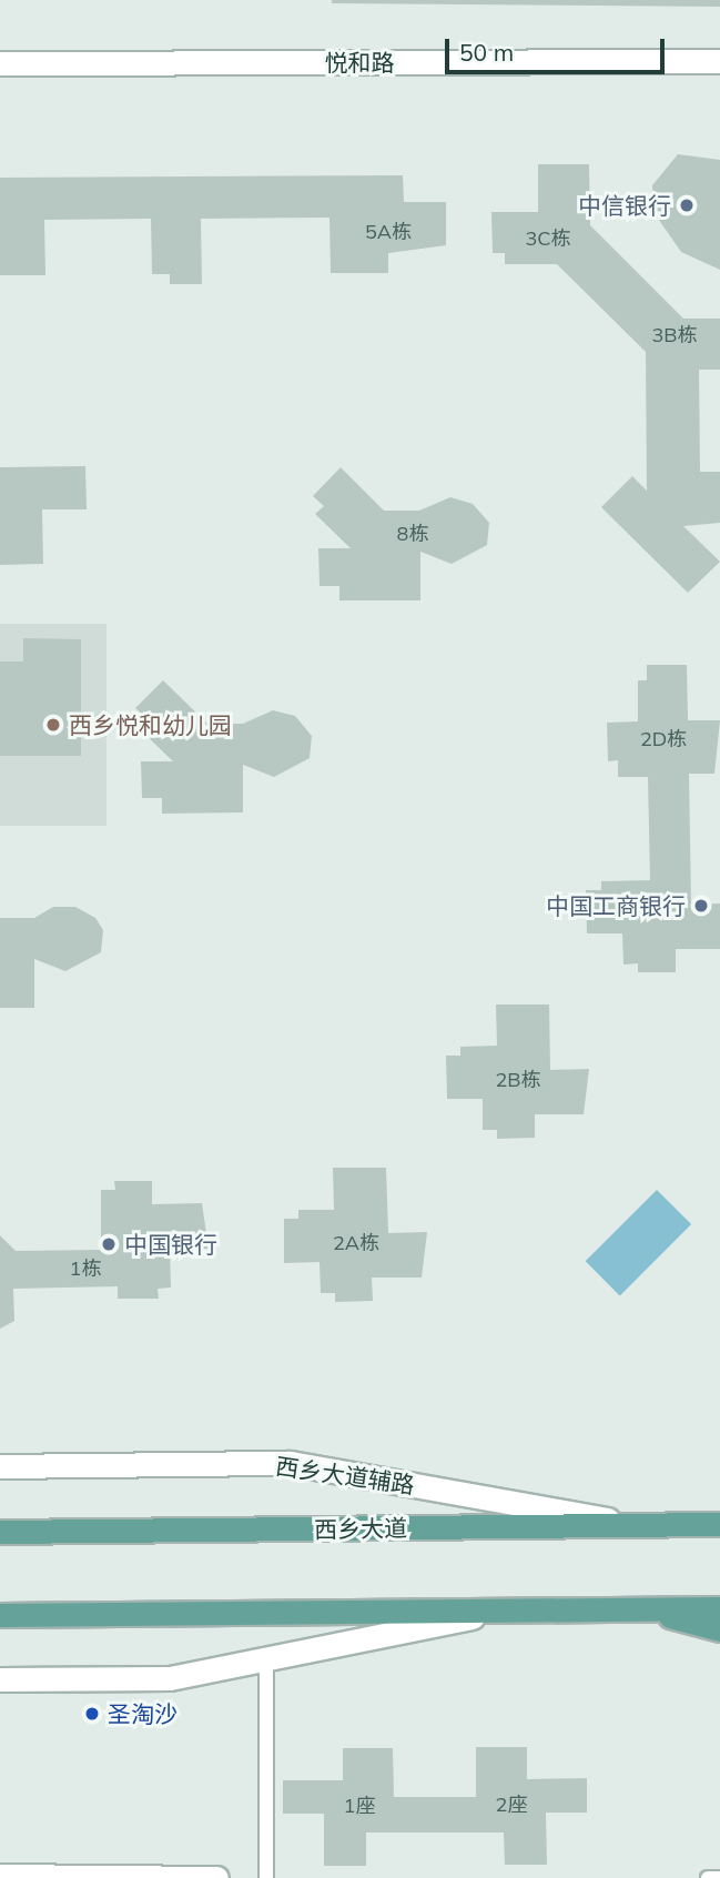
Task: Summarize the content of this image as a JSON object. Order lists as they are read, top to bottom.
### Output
{
  "streets": {
    "main road": ["西乡大道"],
    "street": ["悦和路", "西乡大道辅路"]
  },
  "crossings": [
    ["西乡大道辅路", "西乡大道"]
  ],
  "places": [
    "中信银行",
    "西乡悦和幼儿园",
    "中国工商银行",
    "中国银行",
    "圣淘沙"
  ],
  "house_numbers": [
    "5A栋",
    "3C栋",
    "3B栋",
    "8栋",
    "2D栋",
    "2B栋",
    "2A栋",
    "1栋",
    "2座",
    "1座"
  ],
  "scale_bar": "50 m"
}
